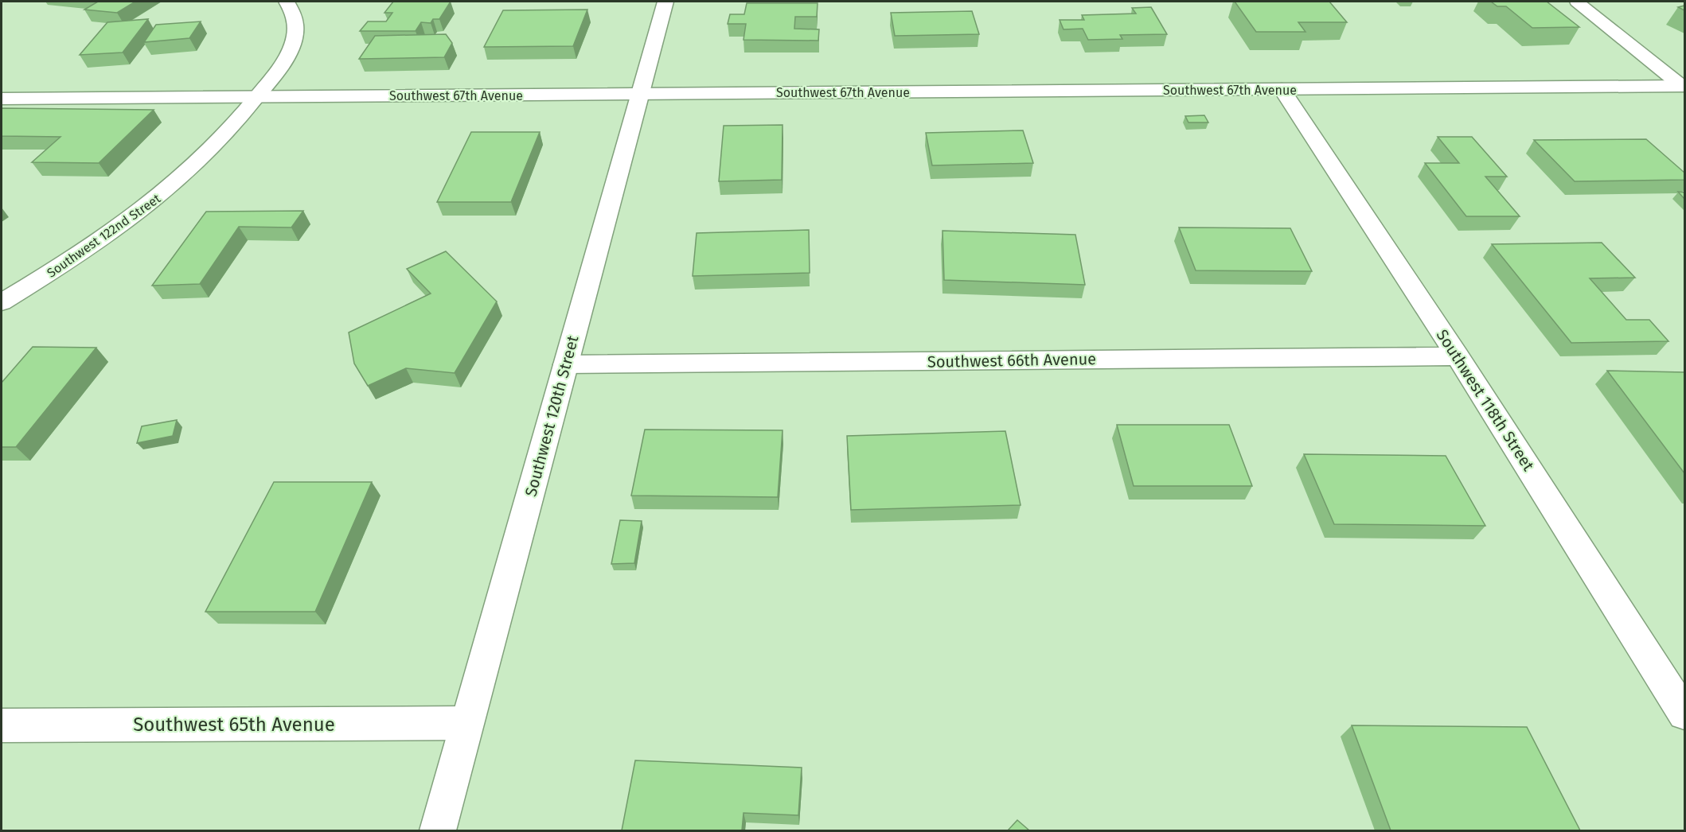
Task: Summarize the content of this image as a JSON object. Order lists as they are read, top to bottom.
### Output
{
  "streets": {
    "street": [
      "Southwest 67th Avenue",
      "Southwest 122nd Street",
      "Southwest 66th Avenue",
      "Southwest 118th Street",
      "Southwest 120th Street",
      "Southwest 65th Avenue"
    ]
  },
  "crossings": [
    ["Southwest 67th Avenue", "Southwest 122nd Street"],
    ["Southwest 67th Avenue", "Southwest 118th Street"],
    ["Southwest 67th Avenue", "Southwest 120th Street"],
    ["Southwest 66th Avenue", "Southwest 118th Street"],
    ["Southwest 66th Avenue", "Southwest 120th Street"],
    ["Southwest 120th Street", "Southwest 65th Avenue"]
  ]
}
